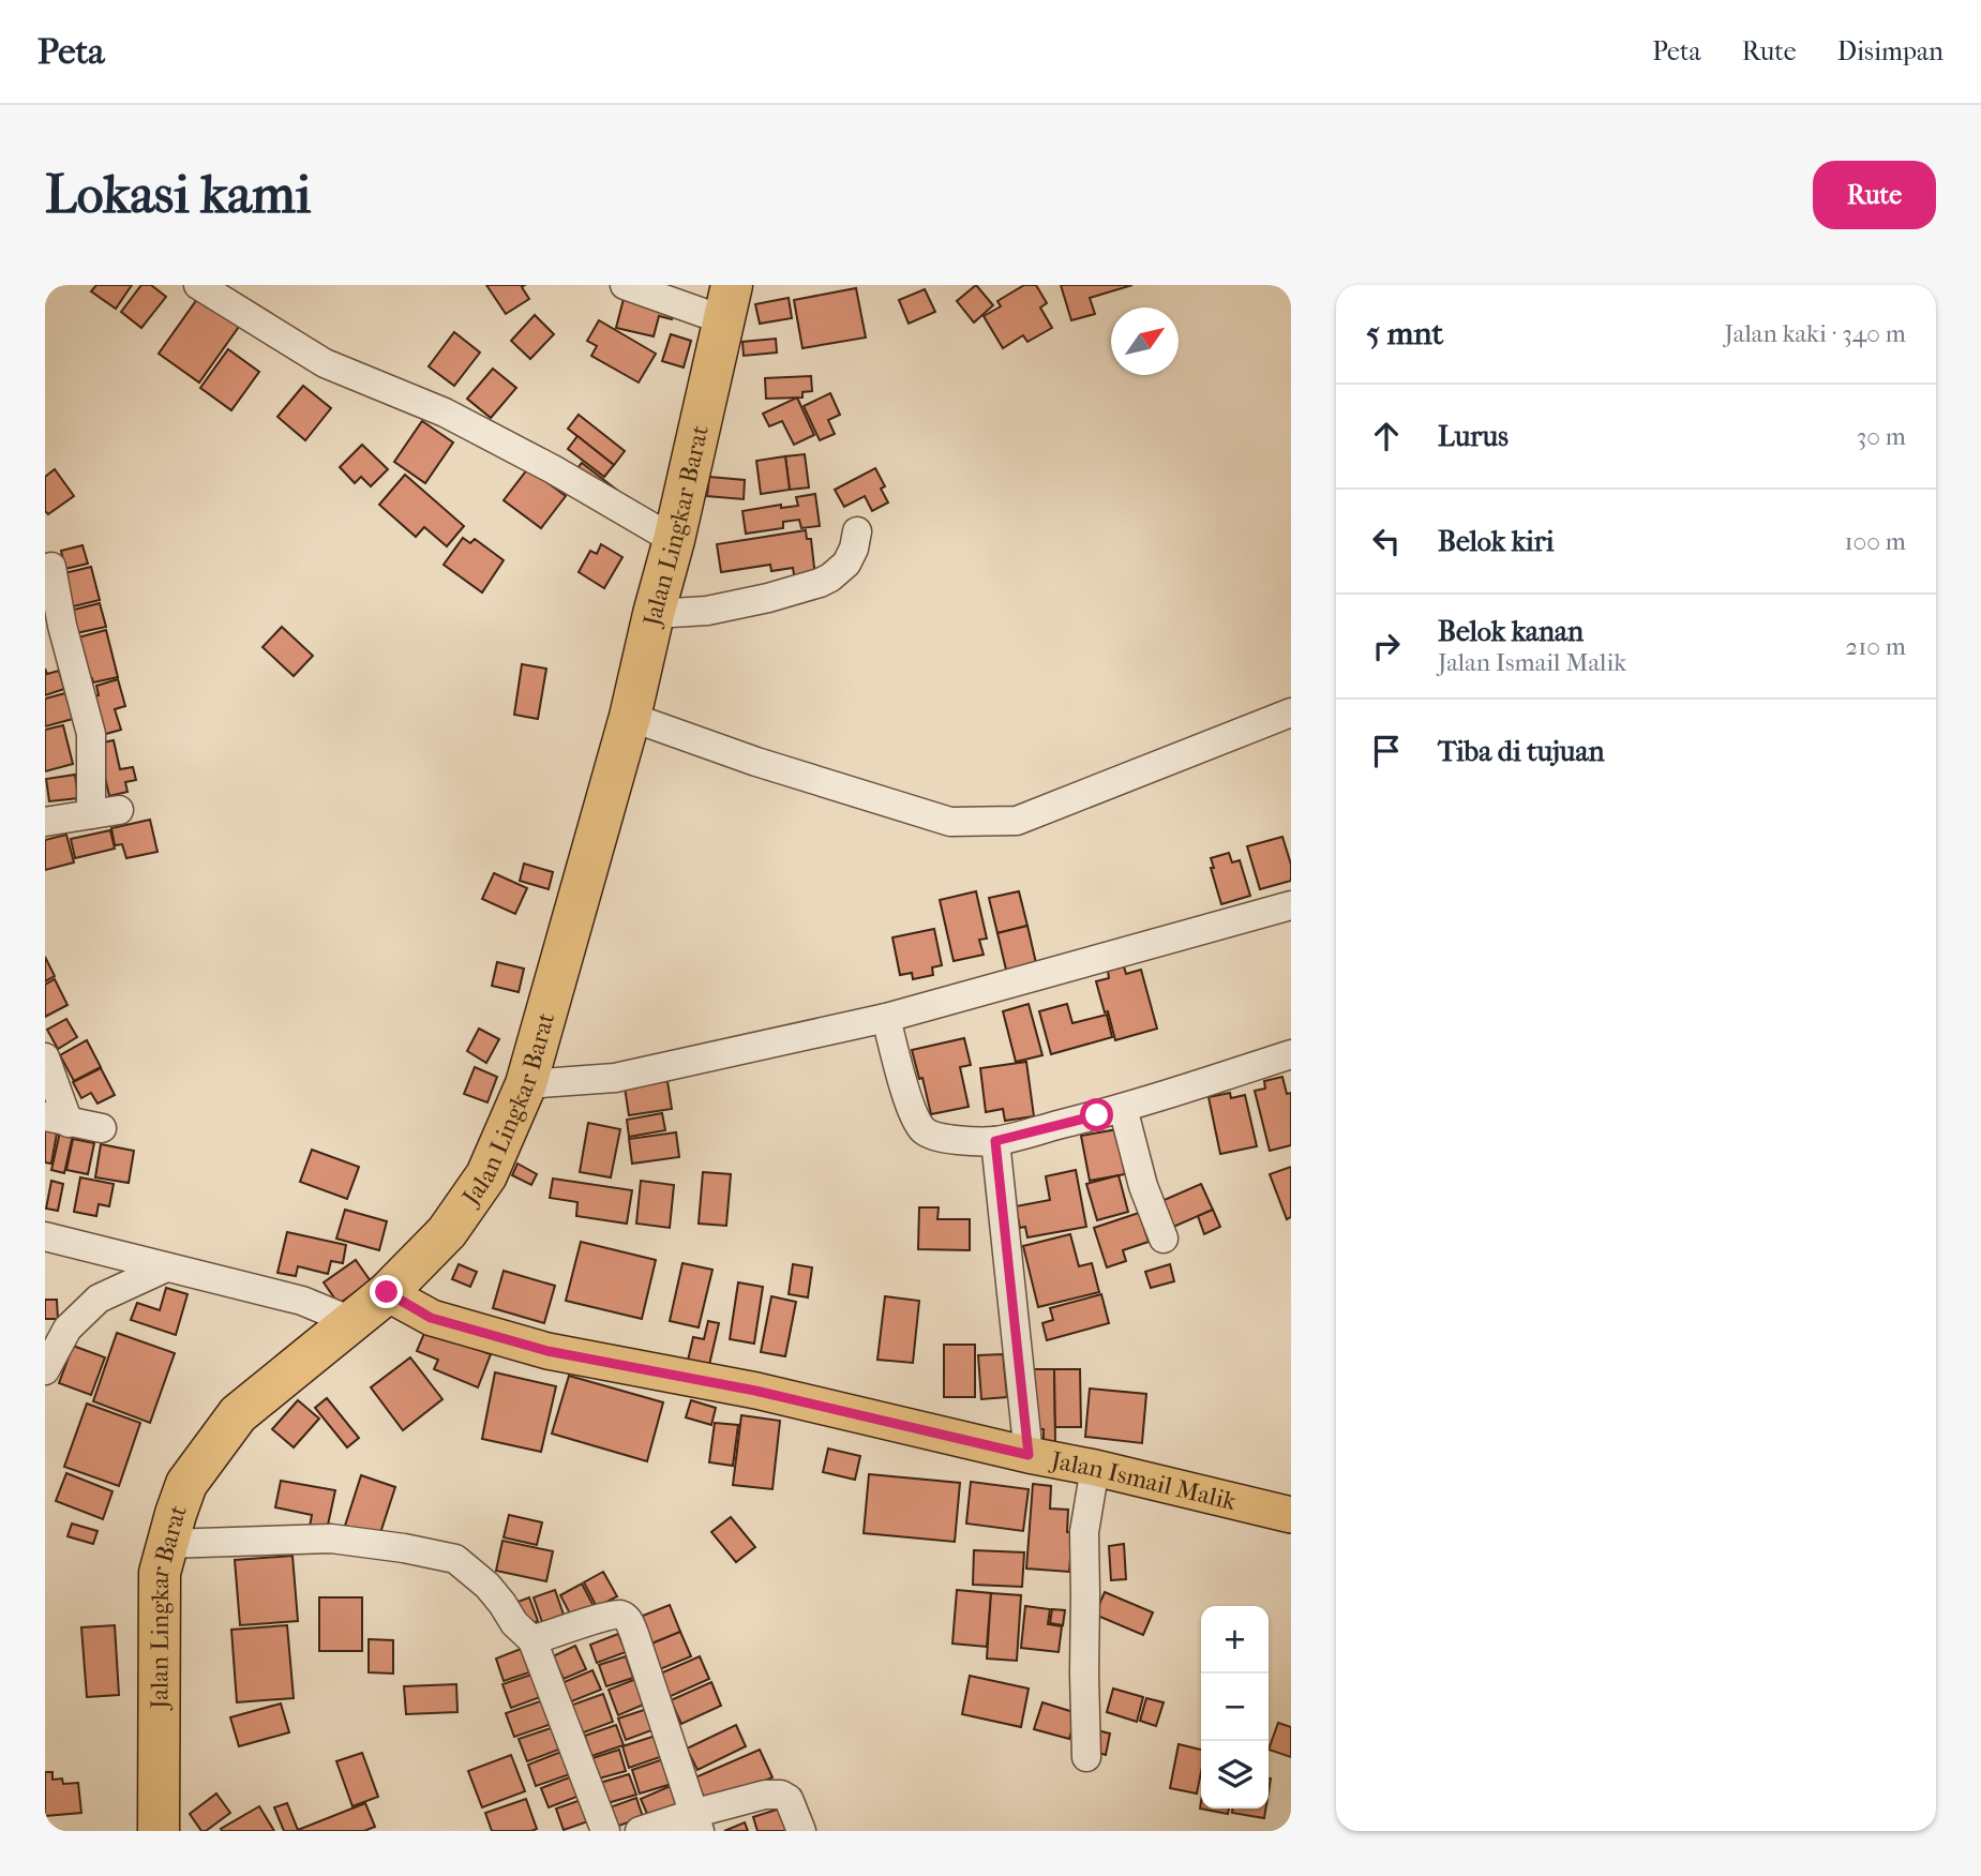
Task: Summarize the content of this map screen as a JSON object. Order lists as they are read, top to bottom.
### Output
{
  "streets": {
    "highway": ["Jalan Lingkar Barat"],
    "main road": ["Jalan Ismail Malik"]
  },
  "crossings": [
    ["Jalan Lingkar Barat", "Jalan Ismail Malik"]
  ],
  "north": "top right",
  "page": {
    "header": "Peta",
    "nav": ["Peta", "Rute", "Disimpan"],
    "buttons": "Rute",
    "title": "Lokasi kami",
    "heading": ["5 mnt", "Jalan kaki · 340 m"],
    "list": [
      ["Lurus", "30 m"],
      ["Belok kiri", "100 m"],
      ["Belok kanan", "Jalan Ismail Malik", "210 m"],
      "Tiba di tujuan"
    ],
    "map_buttons": ["+", "−"]
  }
}
